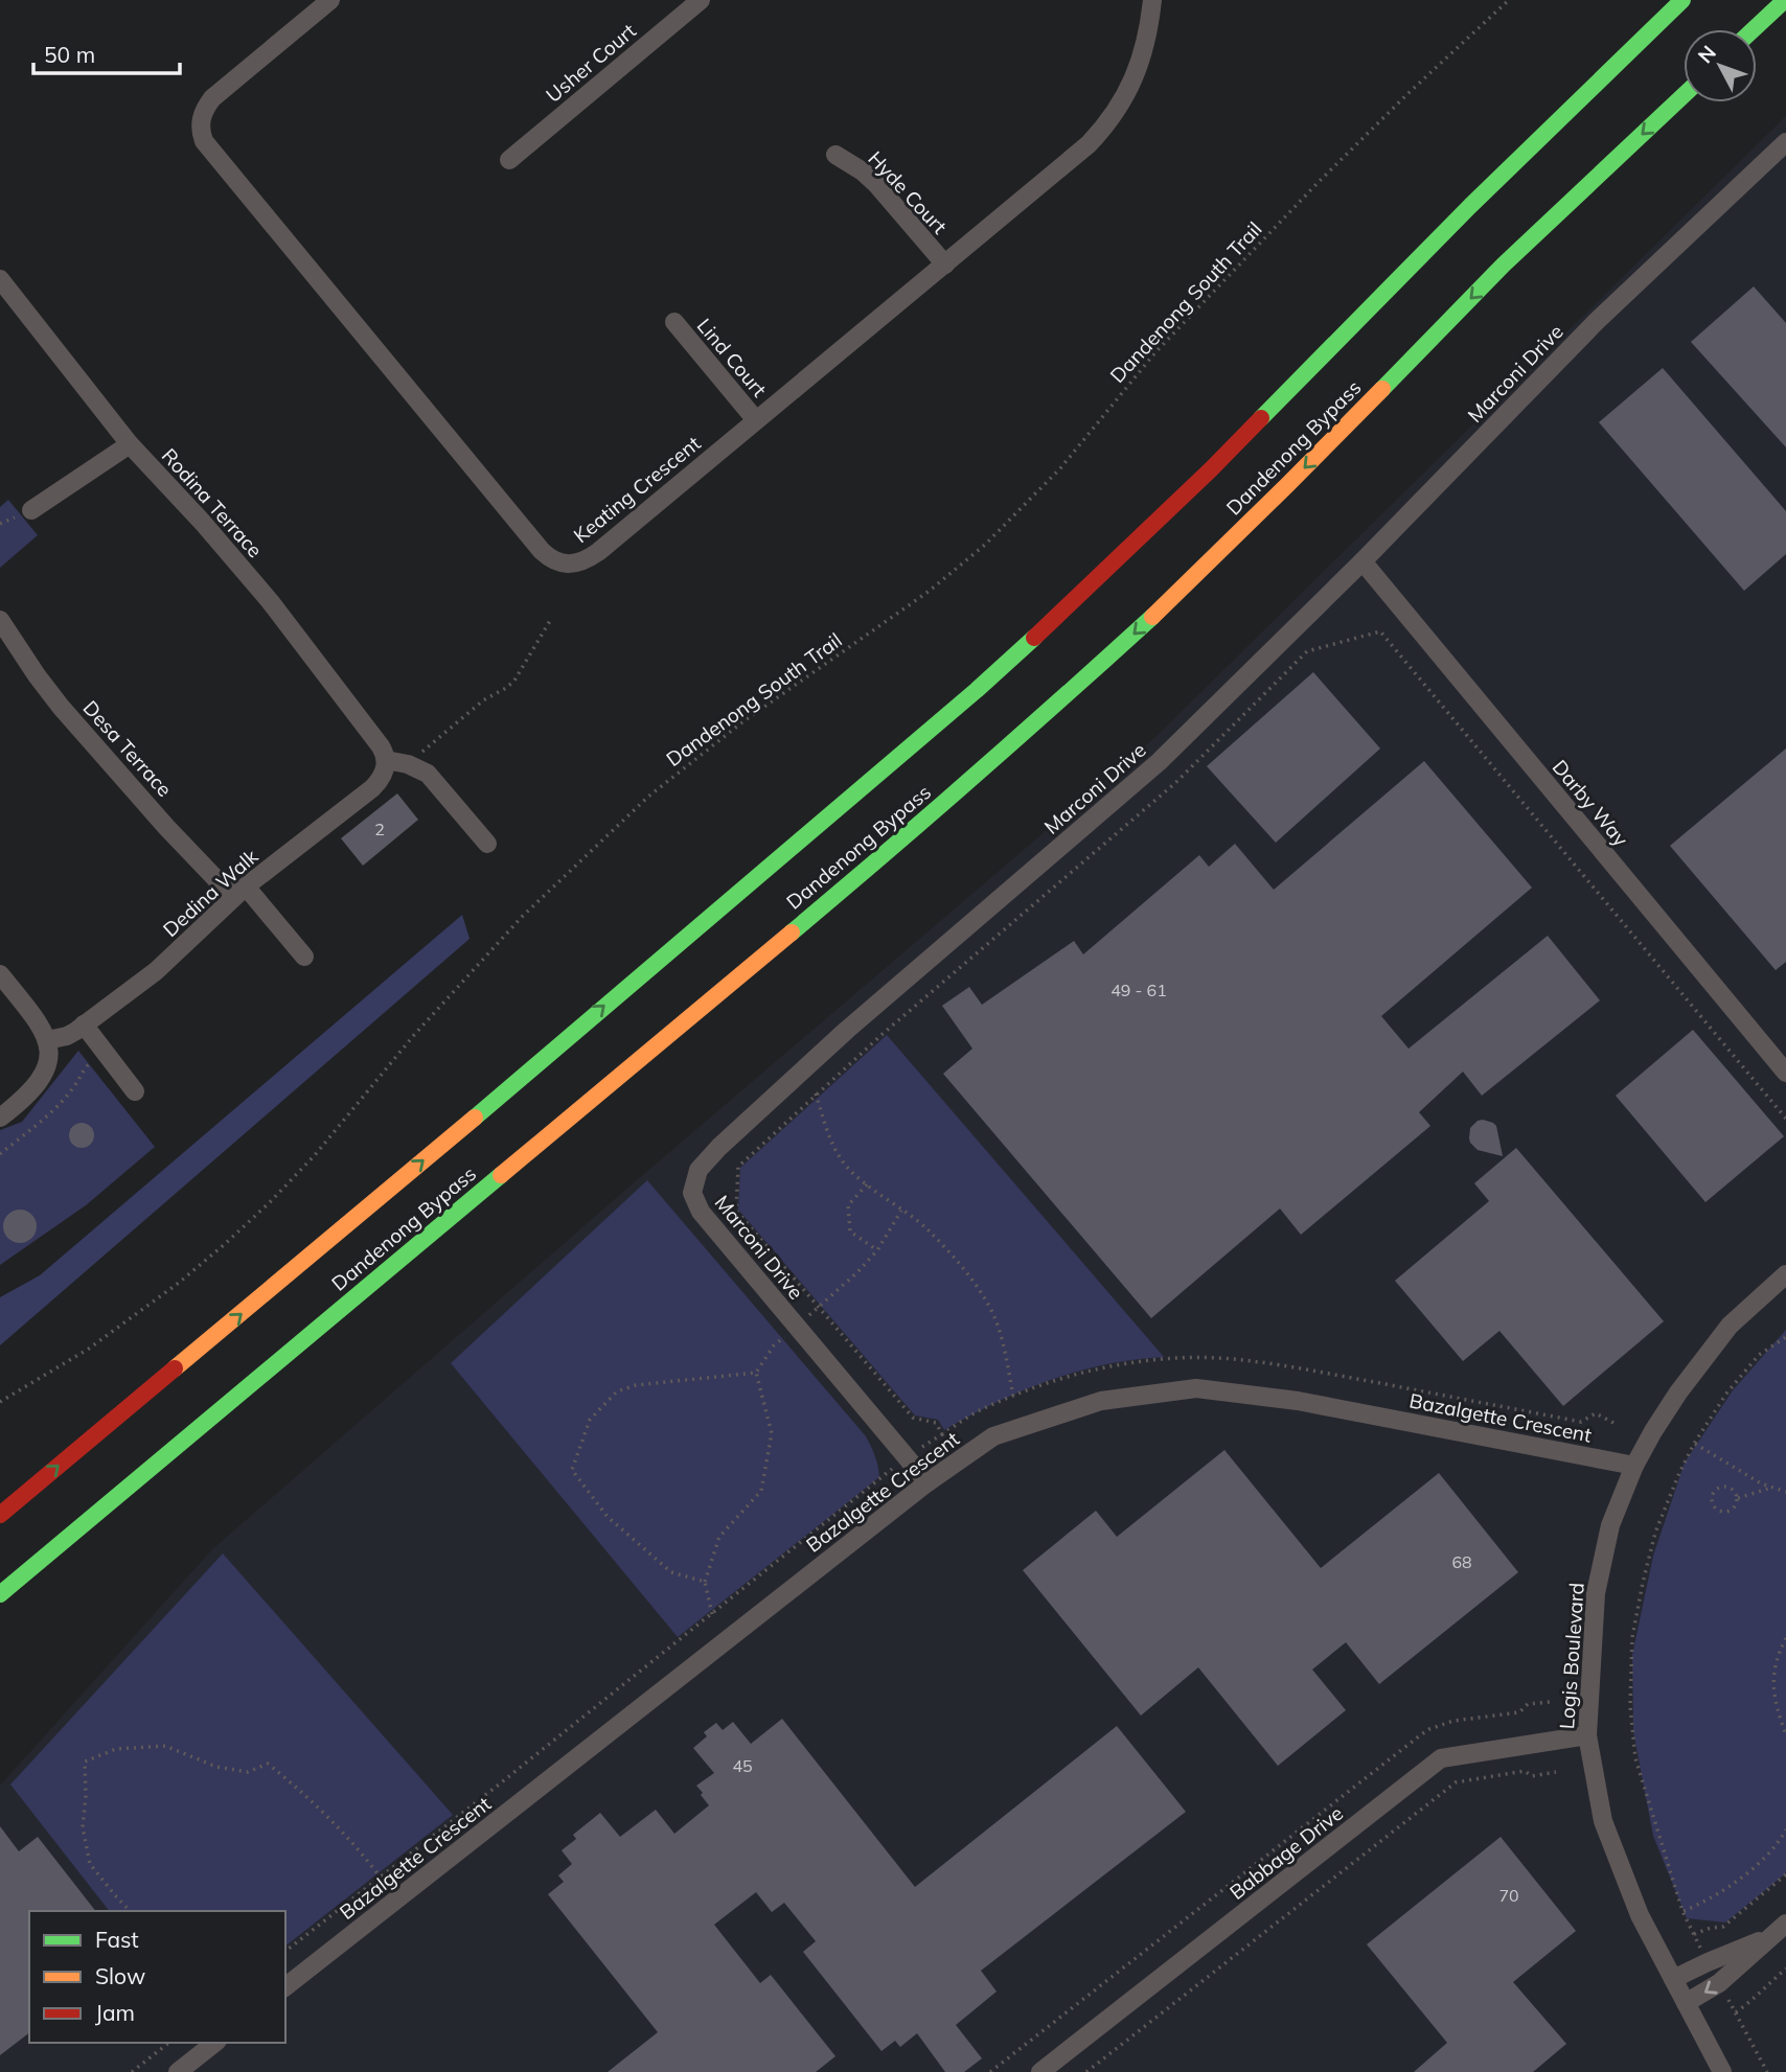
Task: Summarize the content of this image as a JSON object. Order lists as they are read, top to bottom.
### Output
{
  "streets": {
    "highway": ["Dandenong Bypass"],
    "street": [
      "Usher Court",
      "Hyde Court",
      "Lind Court",
      "Marconi Drive",
      "Keating Crescent",
      "Rodina Terrace",
      "Desa Terrace",
      "Darby Way",
      "Dedina Walk",
      "Bazalgette Crescent",
      "Logis Boulevard",
      "Babbage Drive"
    ],
    "path": ["Dandenong South Trail"]
  },
  "crossings": [
    ["Hyde Court", "Keating Crescent"],
    ["Lind Court", "Keating Crescent"],
    ["Marconi Drive", "Darby Way"],
    ["Marconi Drive", "Bazalgette Crescent"],
    ["Rodina Terrace", "Dedina Walk"],
    ["Desa Terrace", "Dedina Walk"],
    ["Bazalgette Crescent", "Logis Boulevard"],
    ["Logis Boulevard", "Babbage Drive"]
  ],
  "house_numbers": [
    "2",
    "49 - 61",
    "68",
    "45",
    "70"
  ],
  "legend": ["Fast", "Slow", "Jam"],
  "scale_bar": "50 m",
  "north": "top left"
}
